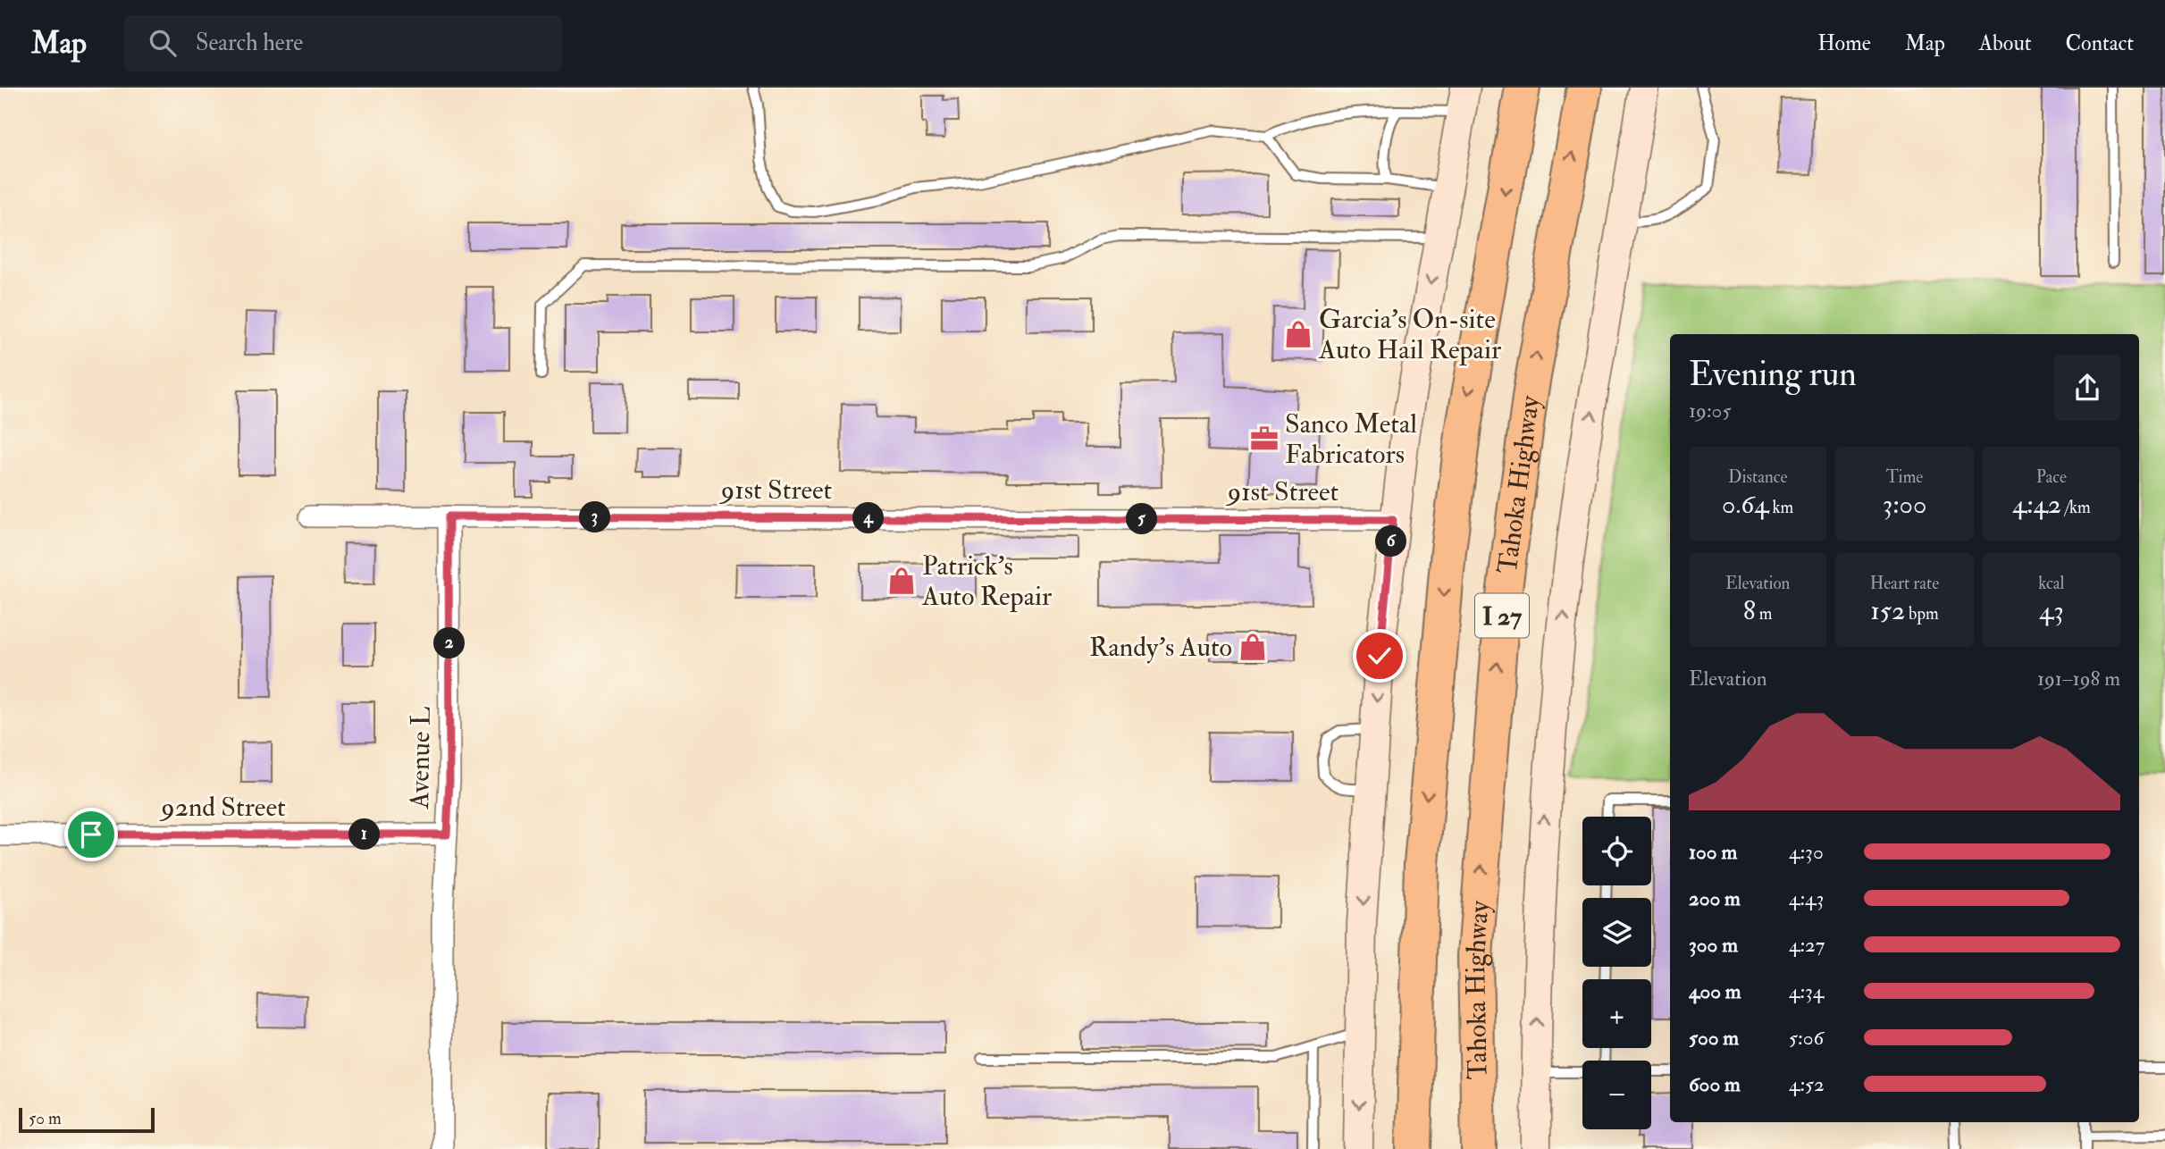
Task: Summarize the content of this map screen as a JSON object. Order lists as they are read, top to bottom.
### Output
{
  "streets": {
    "highway": ["Tahoka Highway", "I 27"],
    "street": ["91st Street", "Avenue L", "92nd Street"]
  },
  "crossings": [
    ["91st Street", "Avenue L"],
    ["Avenue L", "92nd Street"]
  ],
  "places": {
    "shop": ["Garcia’s On-site Auto Hail Repair", "Patrick's Auto Repair", "Randy's Auto"],
    "office": ["Sanco Metal Fabricators"]
  },
  "scale_bar": "50 m",
  "page": {
    "header": "Map",
    "search": "Search here",
    "nav": [
      "Home",
      "Map",
      "About",
      "Contact"
    ],
    "heading": ["Evening run", "19:05"],
    "stats": [
      ["Distance", "0.64 km"],
      ["Time", "3:00"],
      ["Pace", "4:42 /km"],
      ["Elevation", "8 m"],
      ["Heart rate", "152 bpm"],
      ["kcal", "43"]
    ],
    "pins": [
      "3",
      "4",
      "5",
      "6",
      "2",
      "1"
    ],
    "chart": ["Elevation", "191–198 m"],
    "map_buttons": ["+", "−"],
    "list": [
      {
        "name": "100 m",
        "note": "4:30"
      },
      {
        "name": "200 m",
        "note": "4:43"
      },
      {
        "name": "300 m",
        "note": "4:27"
      },
      {
        "name": "400 m",
        "note": "4:34"
      },
      {
        "name": "500 m",
        "note": "5:06"
      },
      {
        "name": "600 m",
        "note": "4:52"
      }
    ],
    "scale": "50 m"
  }
}
